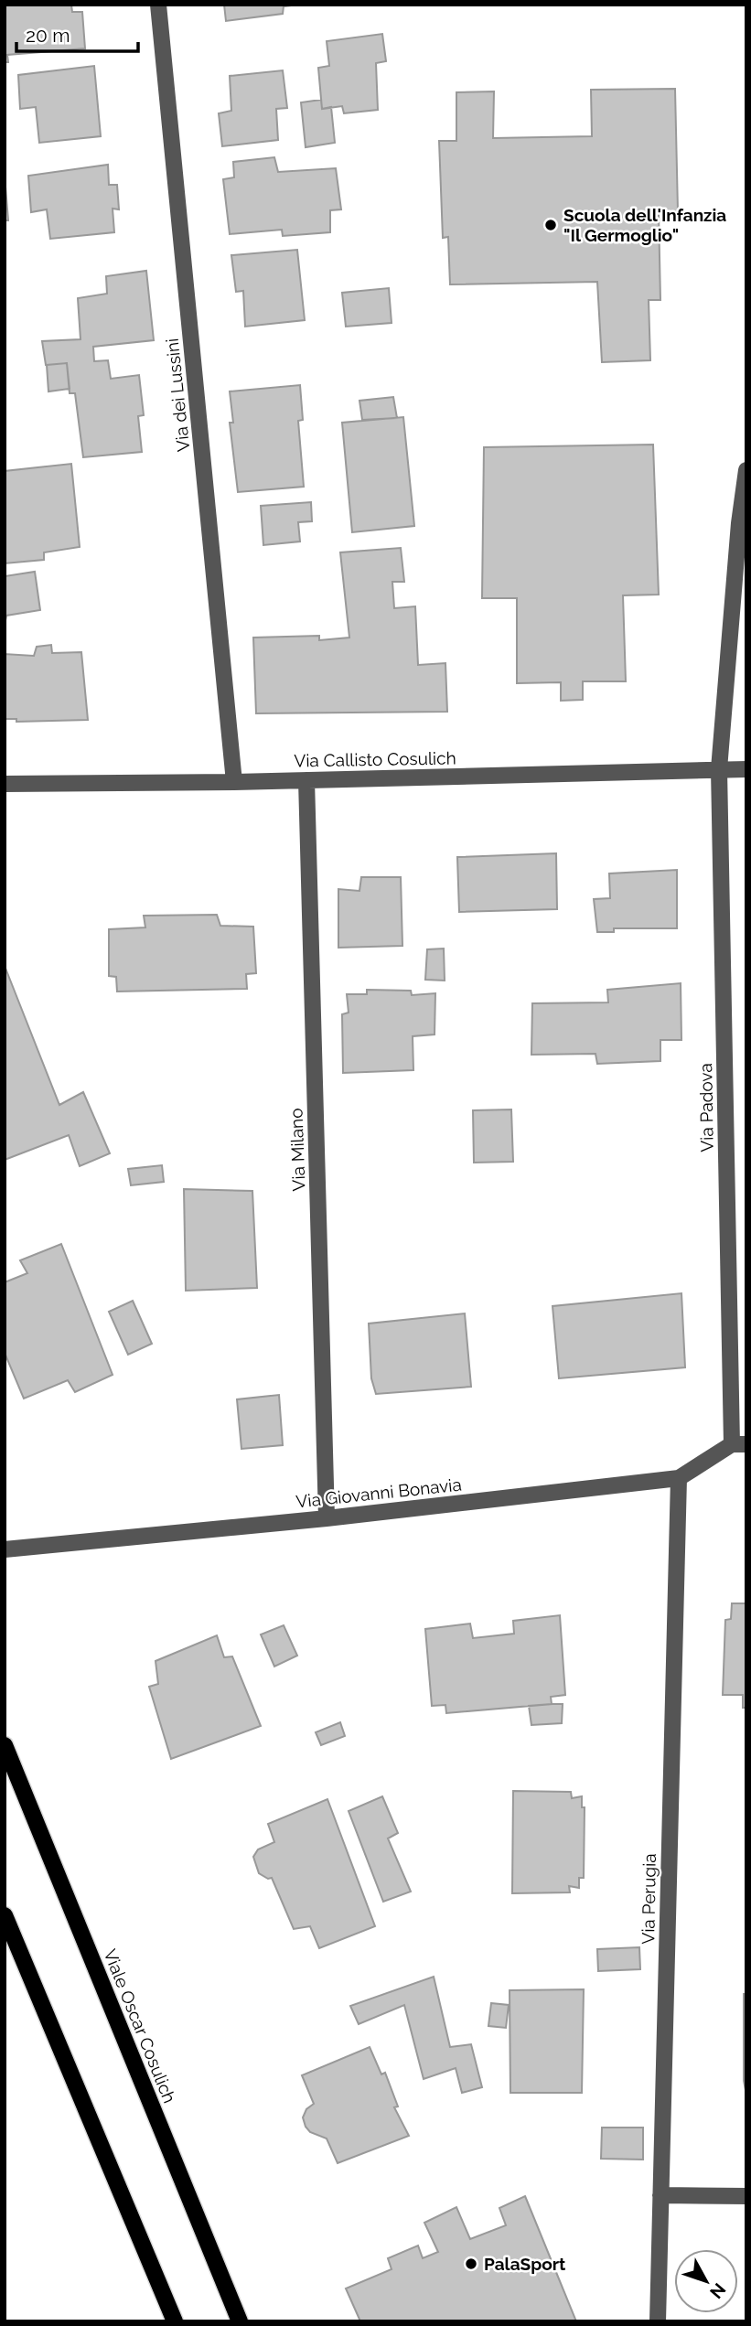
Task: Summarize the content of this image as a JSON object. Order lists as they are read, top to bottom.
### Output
{
  "streets": {
    "main road": ["Viale Oscar Cosulich"],
    "street": [
      "Via dei Lussini",
      "Via Callisto Cosulich",
      "Via Padova",
      "Via Milano",
      "Via Giovanni Bonavia",
      "Via Perugia"
    ]
  },
  "crossings": [
    ["Via dei Lussini", "Via Callisto Cosulich"],
    ["Via Callisto Cosulich", "Via Padova"],
    ["Via Callisto Cosulich", "Via Milano"],
    ["Via Padova", "Via Giovanni Bonavia"],
    ["Via Milano", "Via Giovanni Bonavia"],
    ["Via Giovanni Bonavia", "Via Perugia"]
  ],
  "places": ["Scuola dell'Infanzia \"Il Germoglio\"", "PalaSport"],
  "scale_bar": "20 m",
  "north": "bottom right"
}
